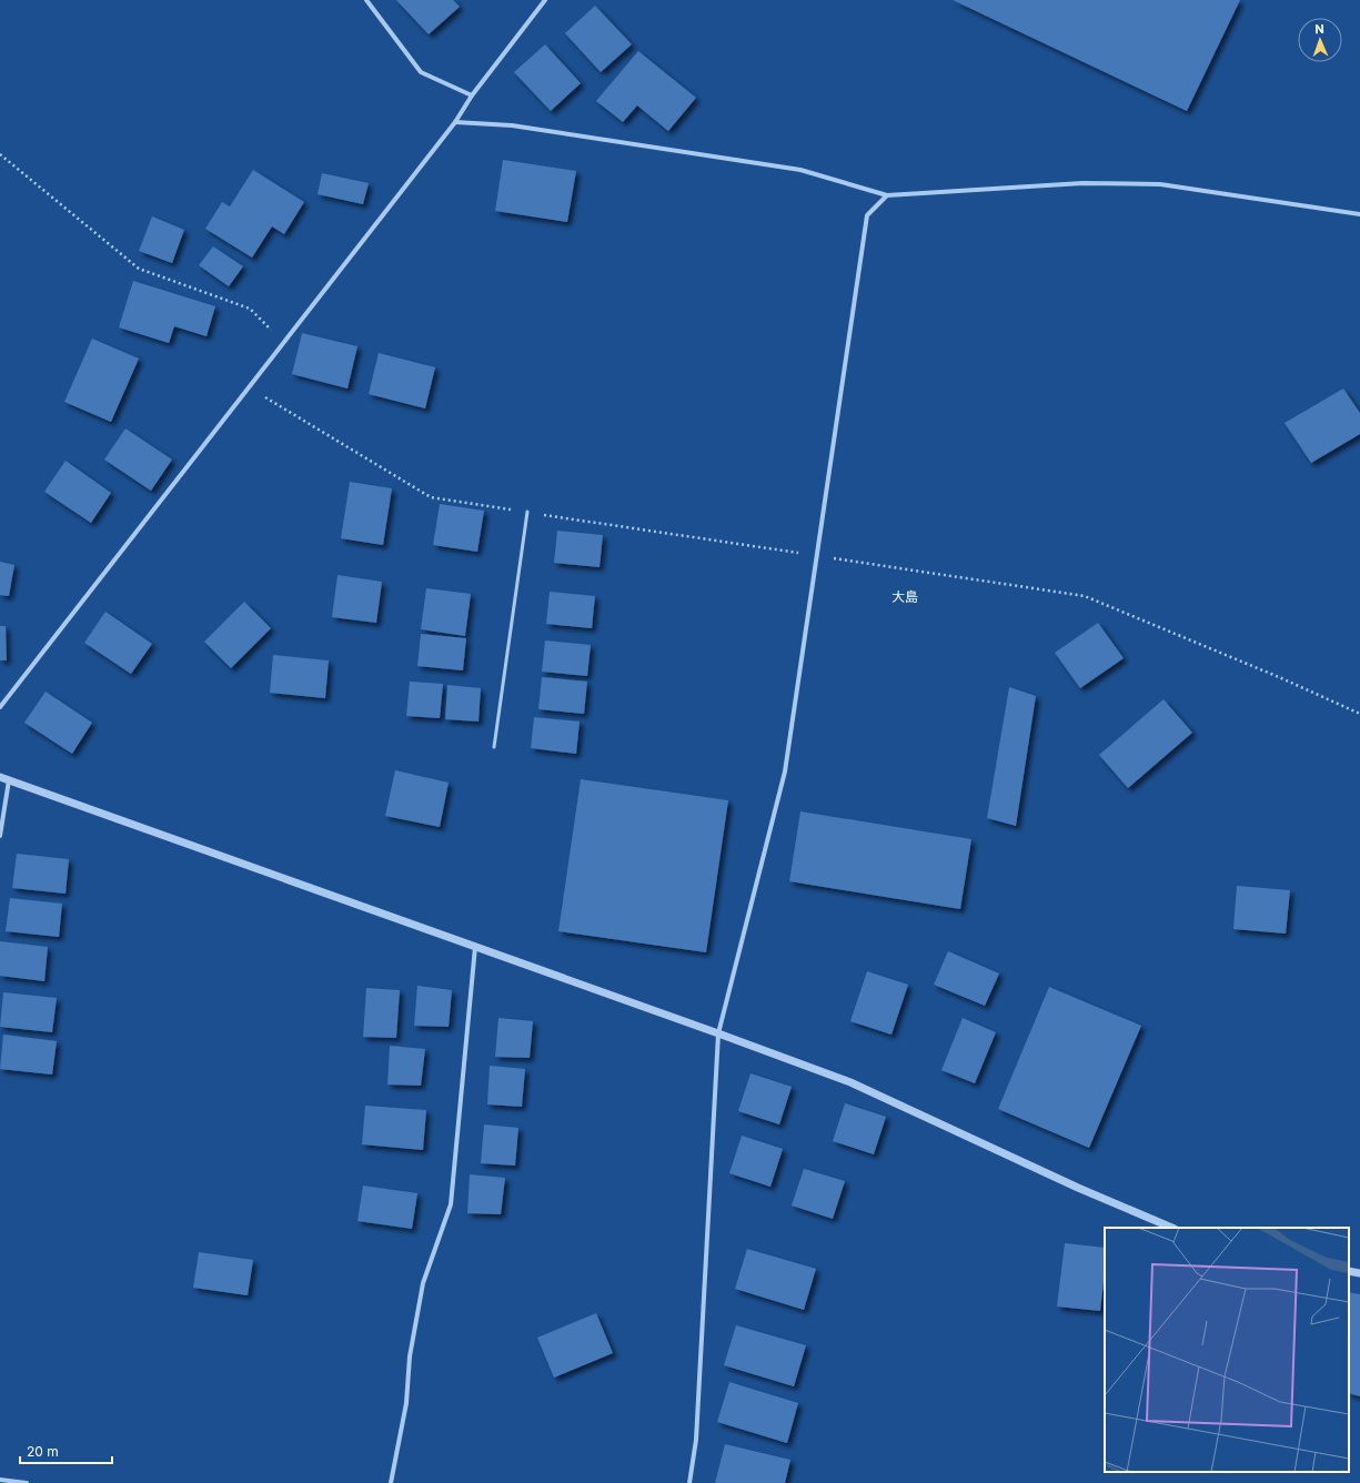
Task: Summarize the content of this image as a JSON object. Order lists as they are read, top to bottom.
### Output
{
  "districts": ["大島"],
  "scale_bar": "20 m",
  "north": "top"
}
